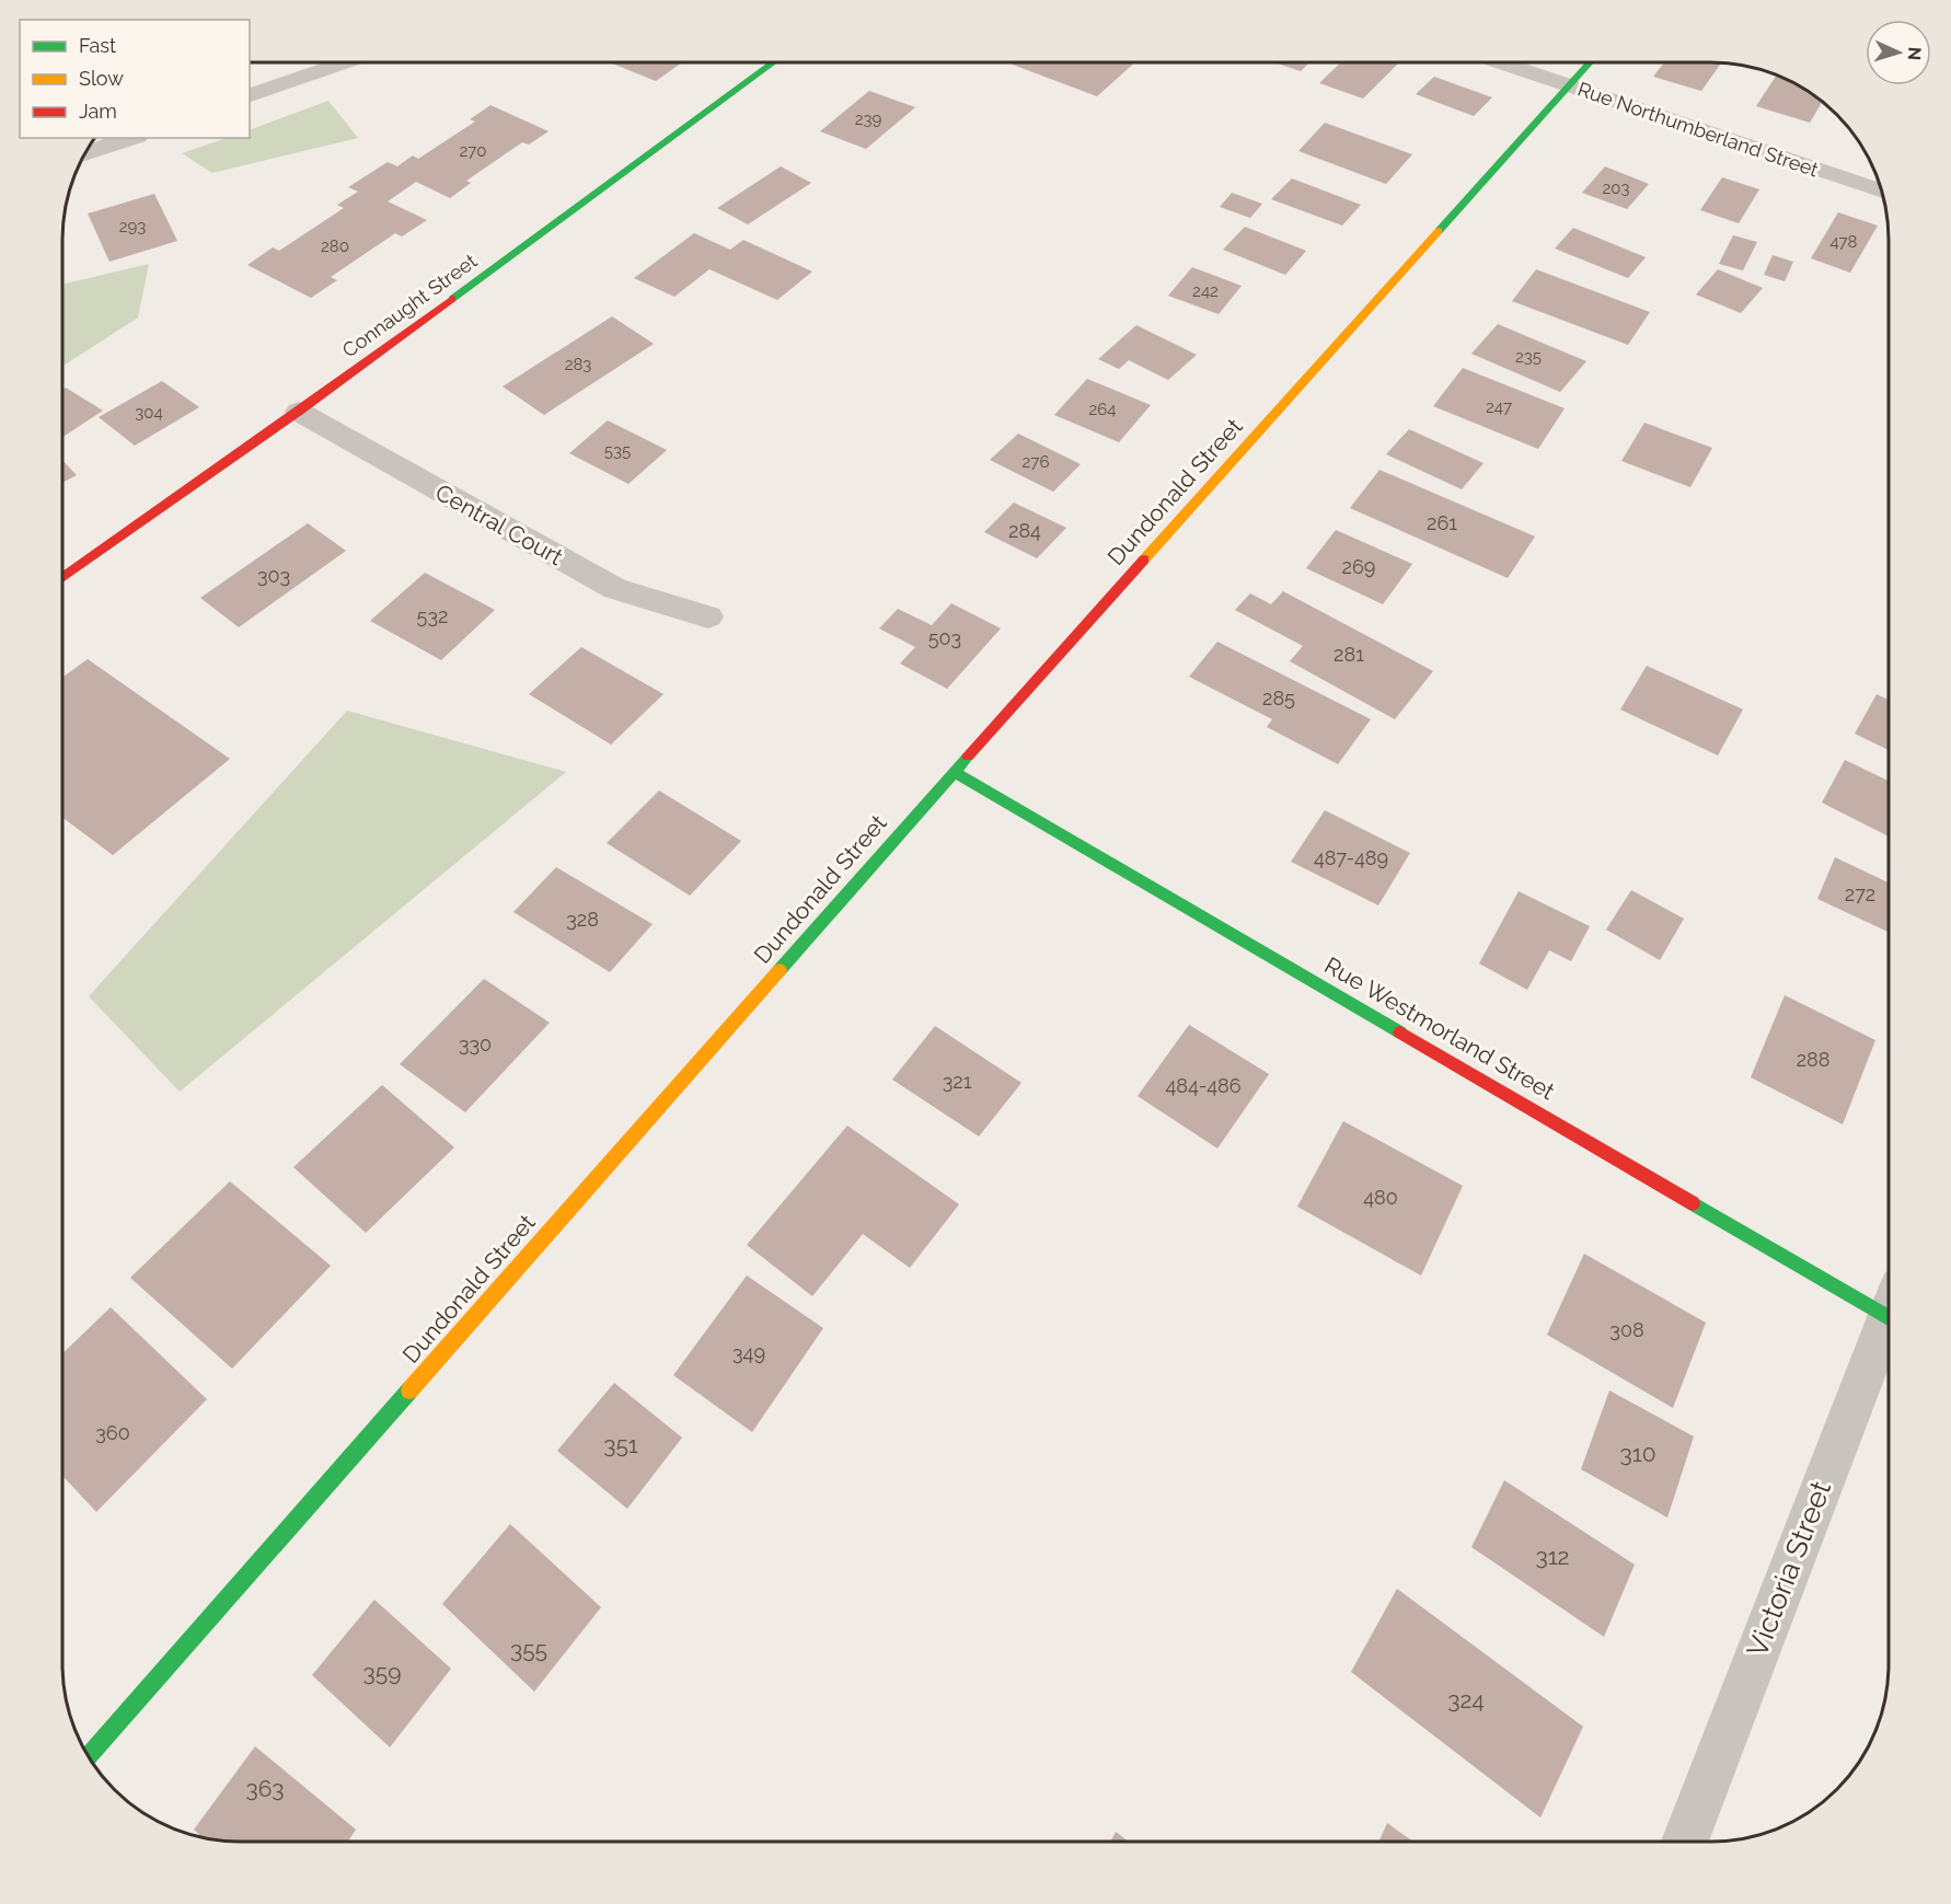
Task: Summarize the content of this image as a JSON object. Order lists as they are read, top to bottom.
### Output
{
  "streets": {
    "street": [
      "Rue Northumberland Street",
      "Connaught Street",
      "Dundonald Street",
      "Central Court",
      "Rue Westmorland Street",
      "Victoria Street"
    ]
  },
  "crossings": [
    ["Rue Northumberland Street", "Dundonald Street"],
    ["Connaught Street", "Central Court"],
    ["Dundonald Street", "Rue Westmorland Street"]
  ],
  "house_numbers": [
    "239",
    "270",
    "203",
    "293",
    "478",
    "280",
    "242",
    "235",
    "283",
    "247",
    "264",
    "304",
    "535",
    "276",
    "261",
    "284",
    "269",
    "303",
    "532",
    "503",
    "281",
    "285",
    "487-489",
    "272",
    "328",
    "330",
    "288",
    "321",
    "484-486",
    "480",
    "308",
    "349",
    "360",
    "351",
    "310",
    "312",
    "355",
    "359",
    "324",
    "363"
  ],
  "legend": ["Fast", "Slow", "Jam"],
  "north": "right"
}
